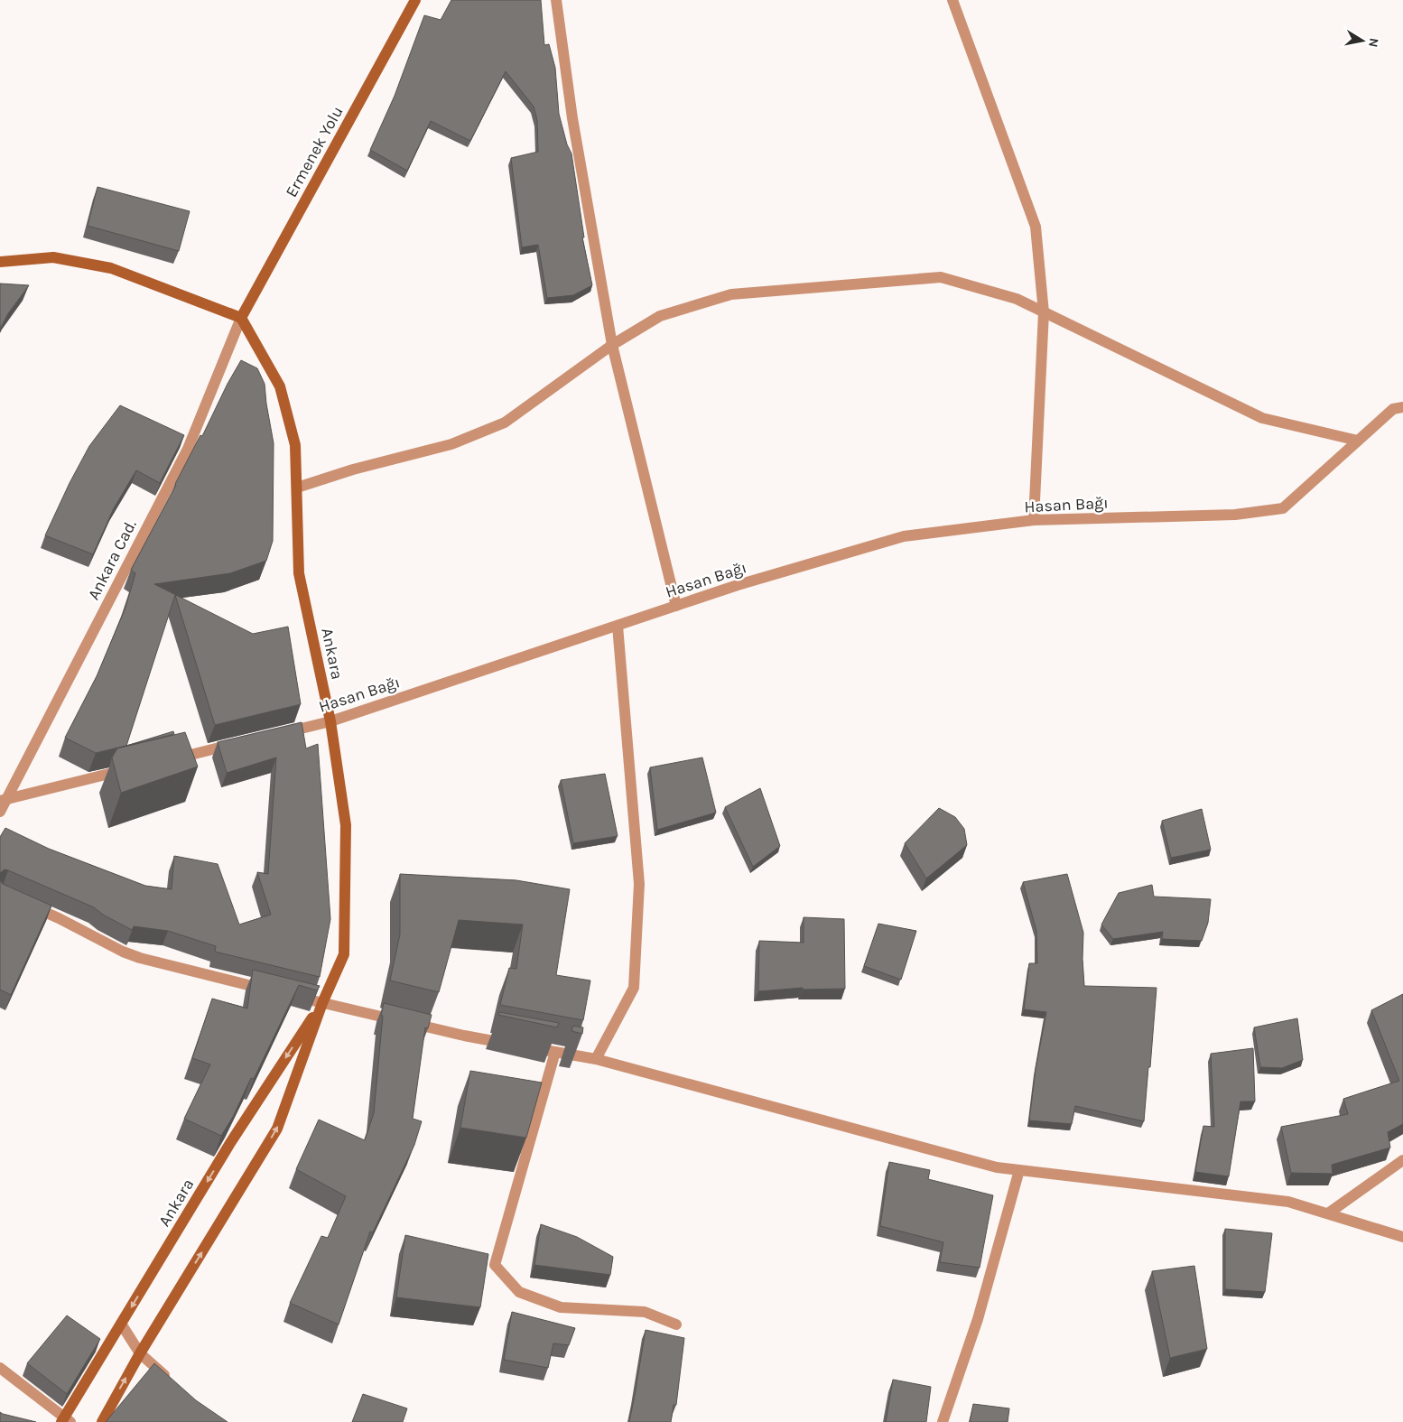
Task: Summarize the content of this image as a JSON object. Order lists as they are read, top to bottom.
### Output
{
  "streets": {
    "main road": ["Ermenek Yolu", "Ankara"],
    "street": ["Hasan Bağı", "Ankara Cad."]
  },
  "crossings": [
    ["Ermenek Yolu", "Ankara Cad."],
    ["Ermenek Yolu", "Ankara"],
    ["Hasan Bağı", "Ankara"],
    ["Ankara Cad.", "Ankara"]
  ],
  "north": "right"
}
